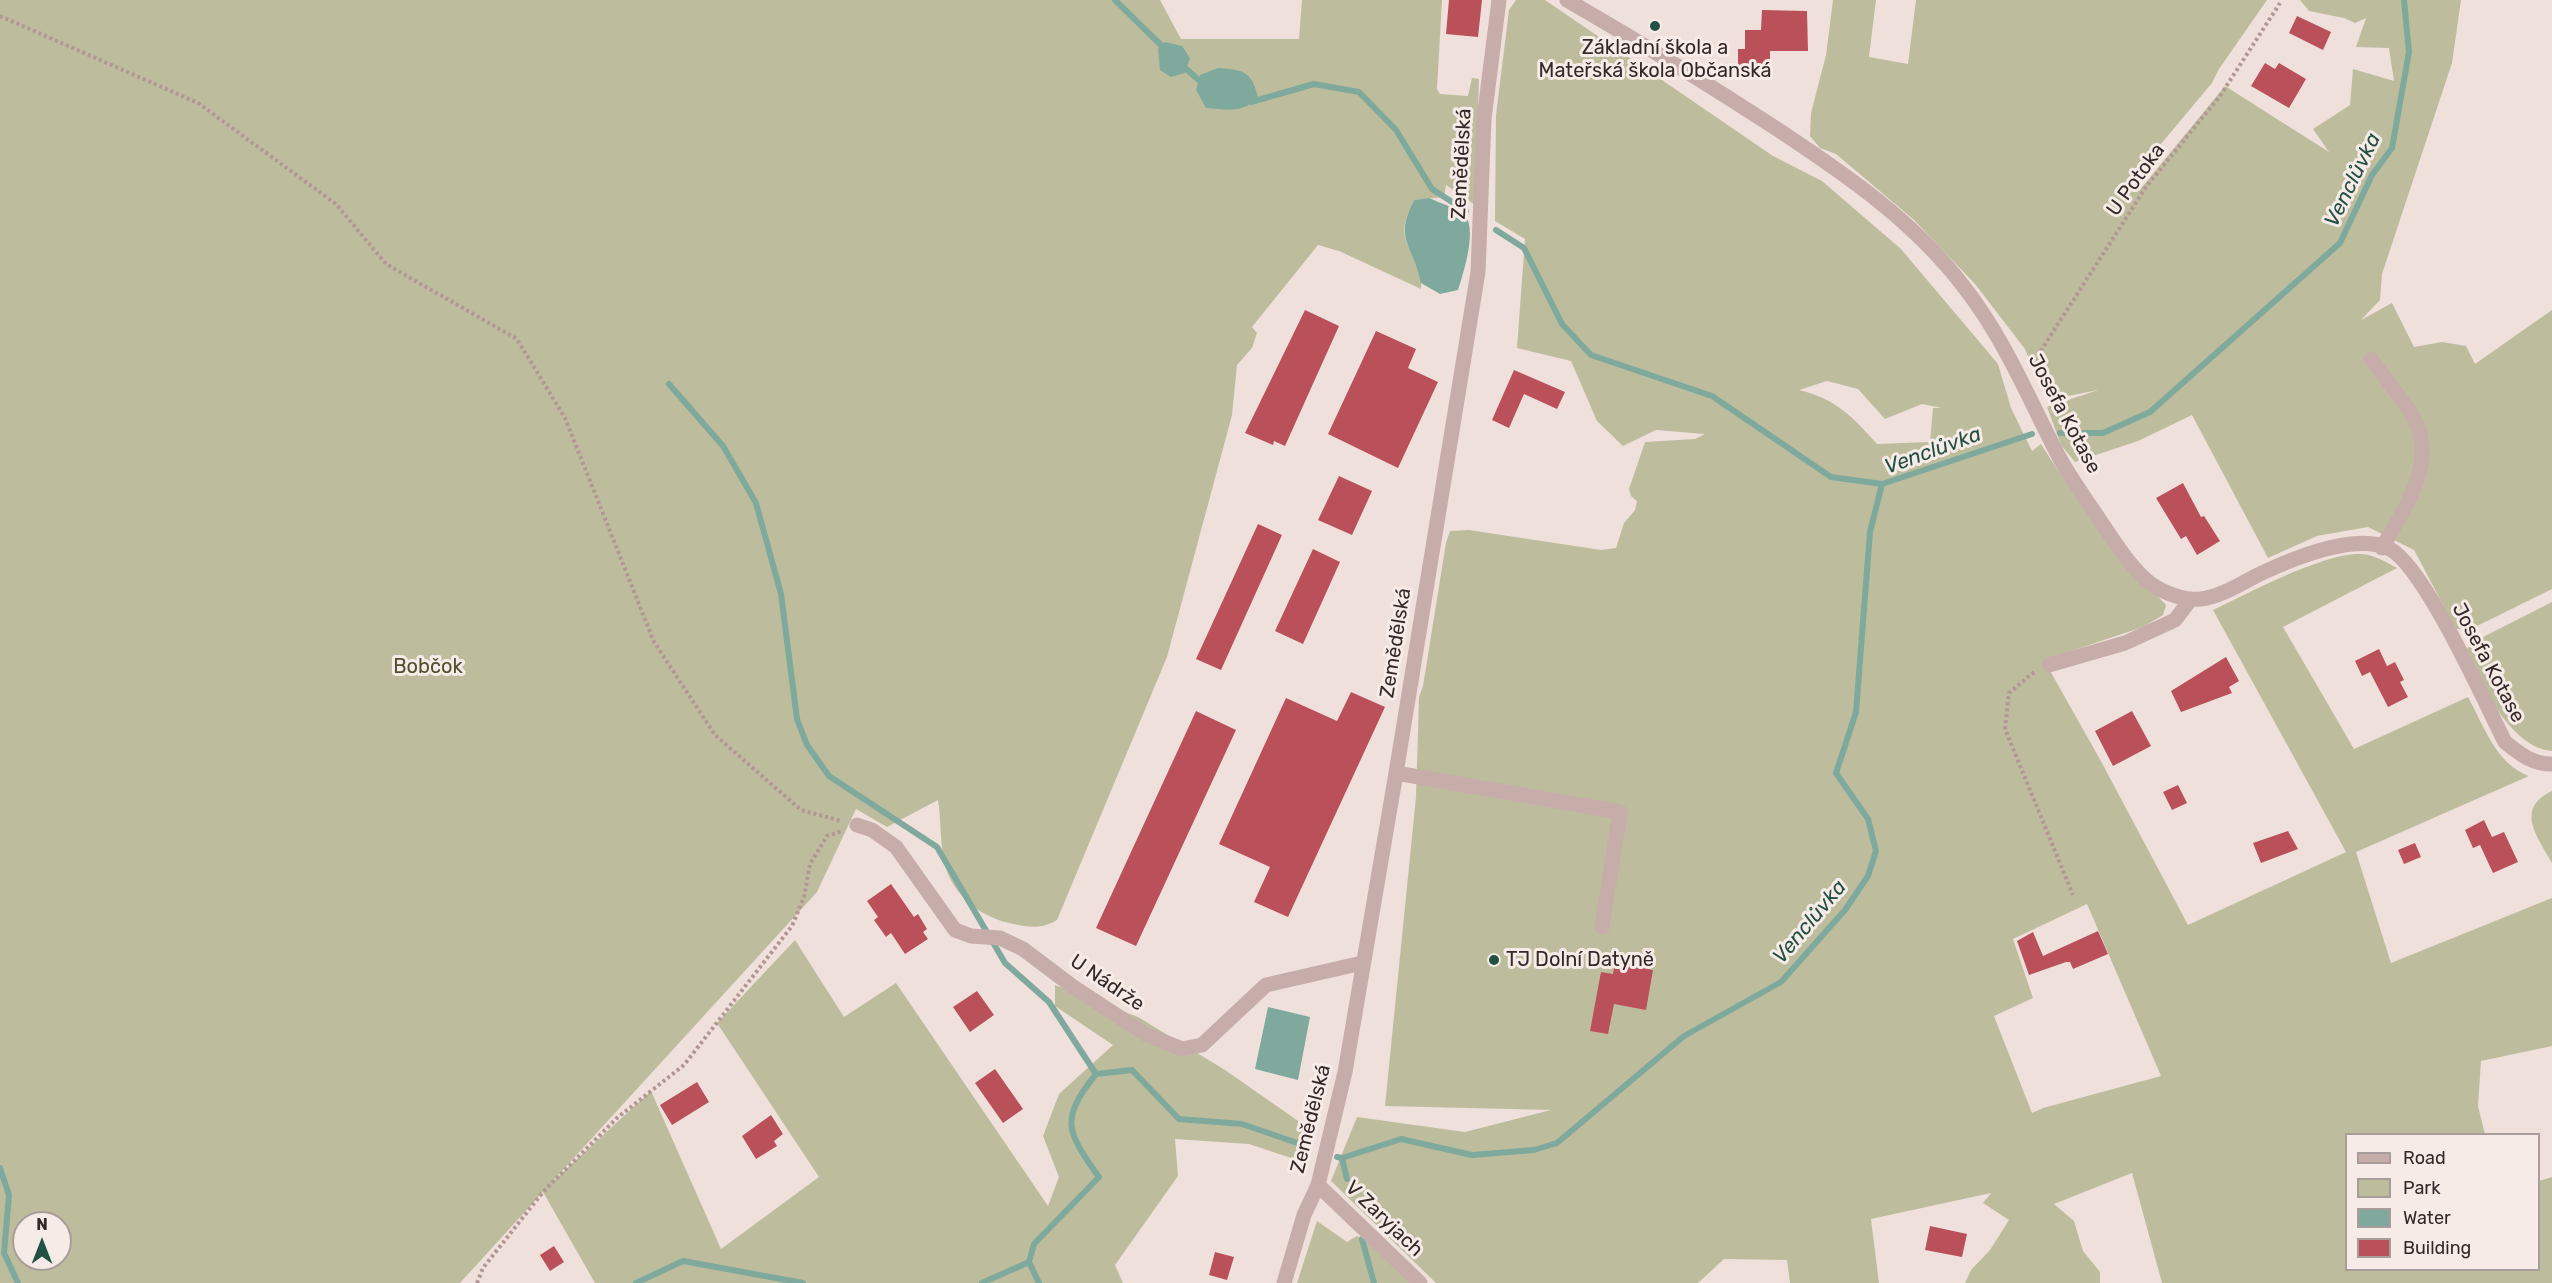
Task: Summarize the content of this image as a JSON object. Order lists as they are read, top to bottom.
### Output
{
  "streets": {
    "street": [
      "Zemědělská",
      "Josefa Kotase",
      "U Nádrže",
      "V Zaryjach"
    ],
    "path": ["U Potoka"]
  },
  "crossings": [
    ["Zemědělská", "U Nádrže"],
    ["Zemědělská", "V Zaryjach"],
    ["U Potoka", "Josefa Kotase"]
  ],
  "water": ["Venclůvka"],
  "parks": ["Bobčok"],
  "places": ["Základní škola a Mateřská škola Občanská", "TJ Dolní Datyně"],
  "legend": [
    "Road",
    "Park",
    "Water",
    "Building"
  ],
  "north": "top"
}
